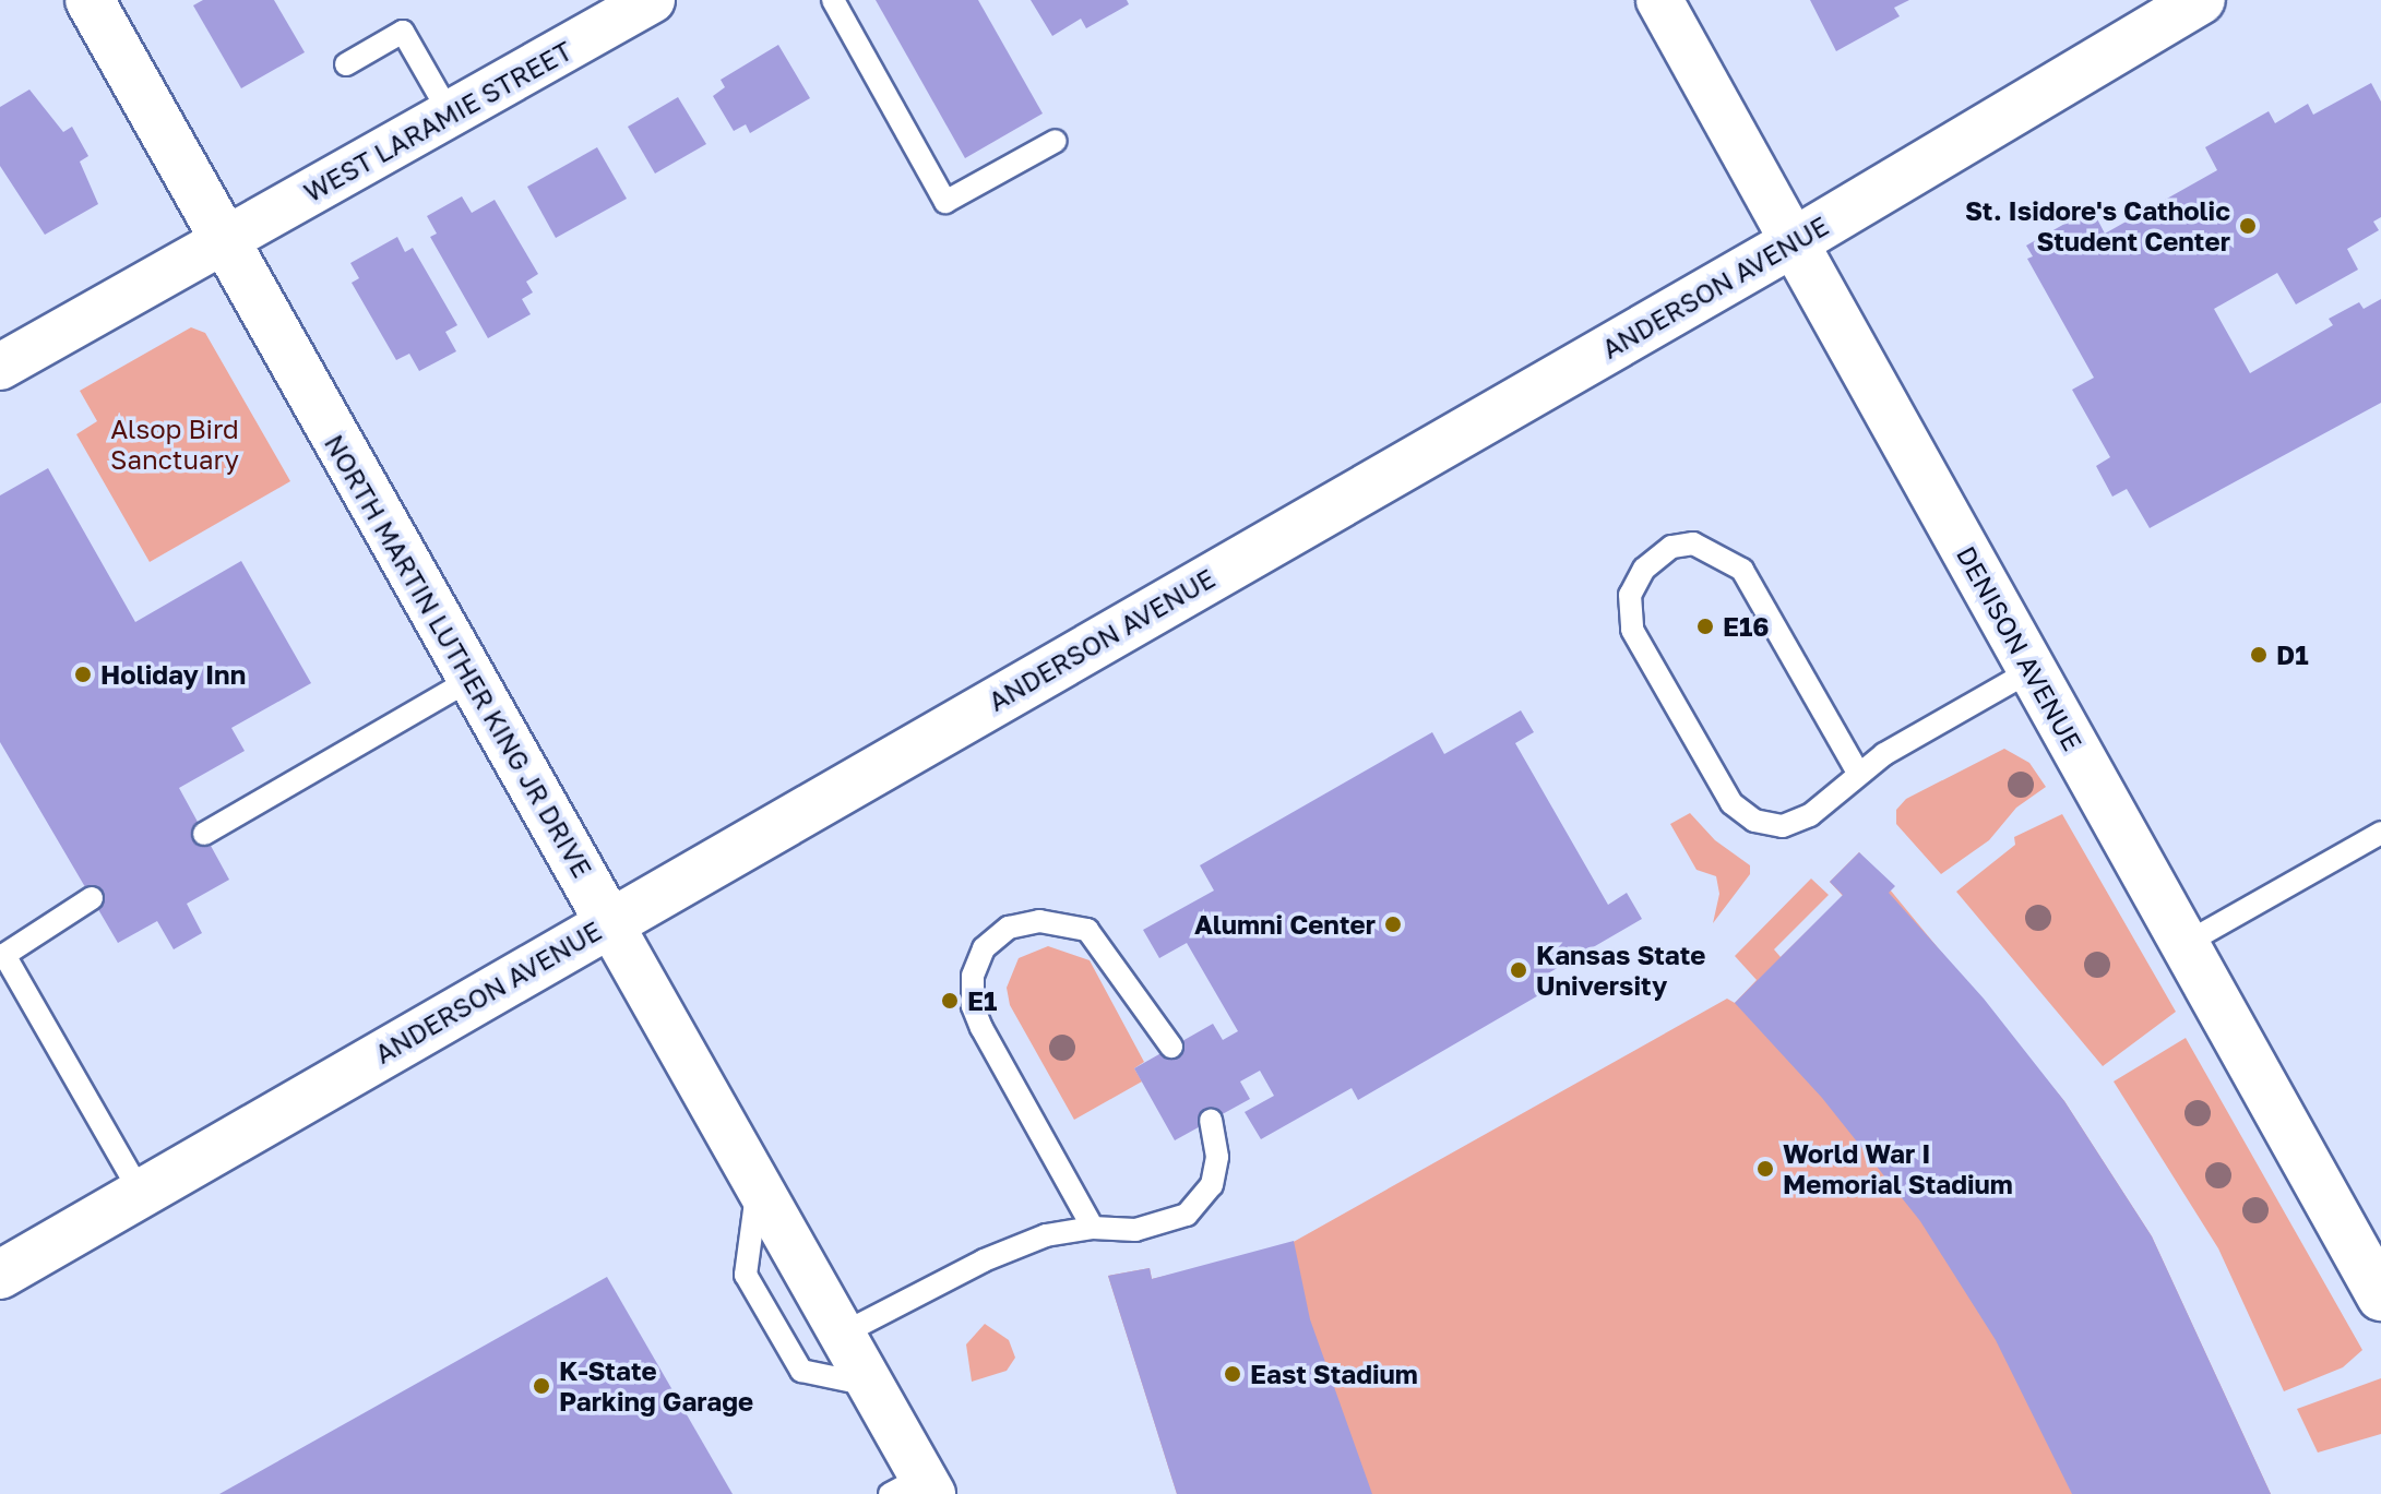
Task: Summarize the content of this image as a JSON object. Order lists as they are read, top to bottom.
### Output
{
  "streets": {
    "main road": ["ANDERSON AVENUE", "DENISON AVENUE", "NORTH MARTIN LUTHER KING JR DRIVE"],
    "street": ["WEST LARAMIE STREET"]
  },
  "crossings": [
    ["WEST LARAMIE STREET", "NORTH MARTIN LUTHER KING JR DRIVE"],
    ["ANDERSON AVENUE", "DENISON AVENUE"],
    ["ANDERSON AVENUE", "NORTH MARTIN LUTHER KING JR DRIVE"]
  ],
  "parks": ["Alsop Bird Sanctuary"],
  "places": [
    "St. Isidore's Catholic Student Center",
    "E16",
    "D1",
    "Holiday Inn",
    "Alumni Center",
    "Kansas State University",
    "E1",
    "World War I Memorial Stadium",
    "East Stadium",
    "K-State Parking Garage"
  ]
}
